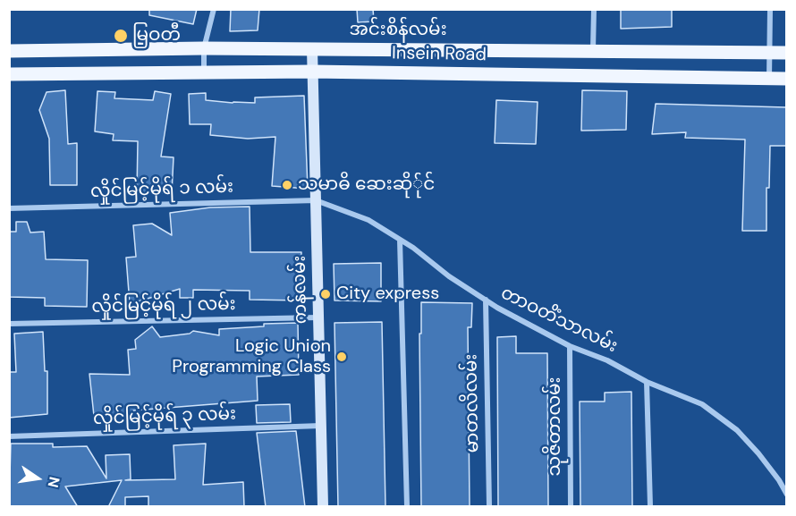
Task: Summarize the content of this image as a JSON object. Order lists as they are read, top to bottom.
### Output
{
  "streets": {
    "main road": ["အင်းစိန်လမ်း", "Insein Road", "ကန်လမ်း"],
    "street": [
      "လှိုင်မြင့်မိုရ် ၁ လမ်း",
      "လှိုင်မြင့်မိုရ် ၂ လမ်း",
      "တာဝတိံသာလမ်း",
      "မာတလိလမ်း",
      "လှိုင်မြင့်မိုရ် ၃ လမ်း",
      "သုဇိတာလမ်း"
    ]
  },
  "crossings": [
    ["အင်းစိန်လမ်း", "ကန်လမ်း"],
    ["Insein Road", "ကန်လမ်း"],
    ["လှိုင်မြင့်မိုရ် ၁ လမ်း", "ကန်လမ်း"],
    ["လှိုင်မြင့်မိုရ် ၁ လမ်း", "တာဝတိံသာလမ်း"],
    ["ကန်လမ်း", "လှိုင်မြင့်မိုရ် ၂ လမ်း"],
    ["ကန်လမ်း", "တာဝတိံသာလမ်း"],
    ["ကန်လမ်း", "လှိုင်မြင့်မိုရ် ၃ လမ်း"],
    ["တာဝတိံသာလမ်း", "မာတလိလမ်း"],
    ["တာဝတိံသာလမ်း", "သုဇိတာလမ်း"]
  ],
  "places": [
    "မြဝတီ",
    "သမာဓိ ဆေးဆို်ုင်",
    "City express",
    "Logic Union Programming Class"
  ],
  "north": "right"
}
